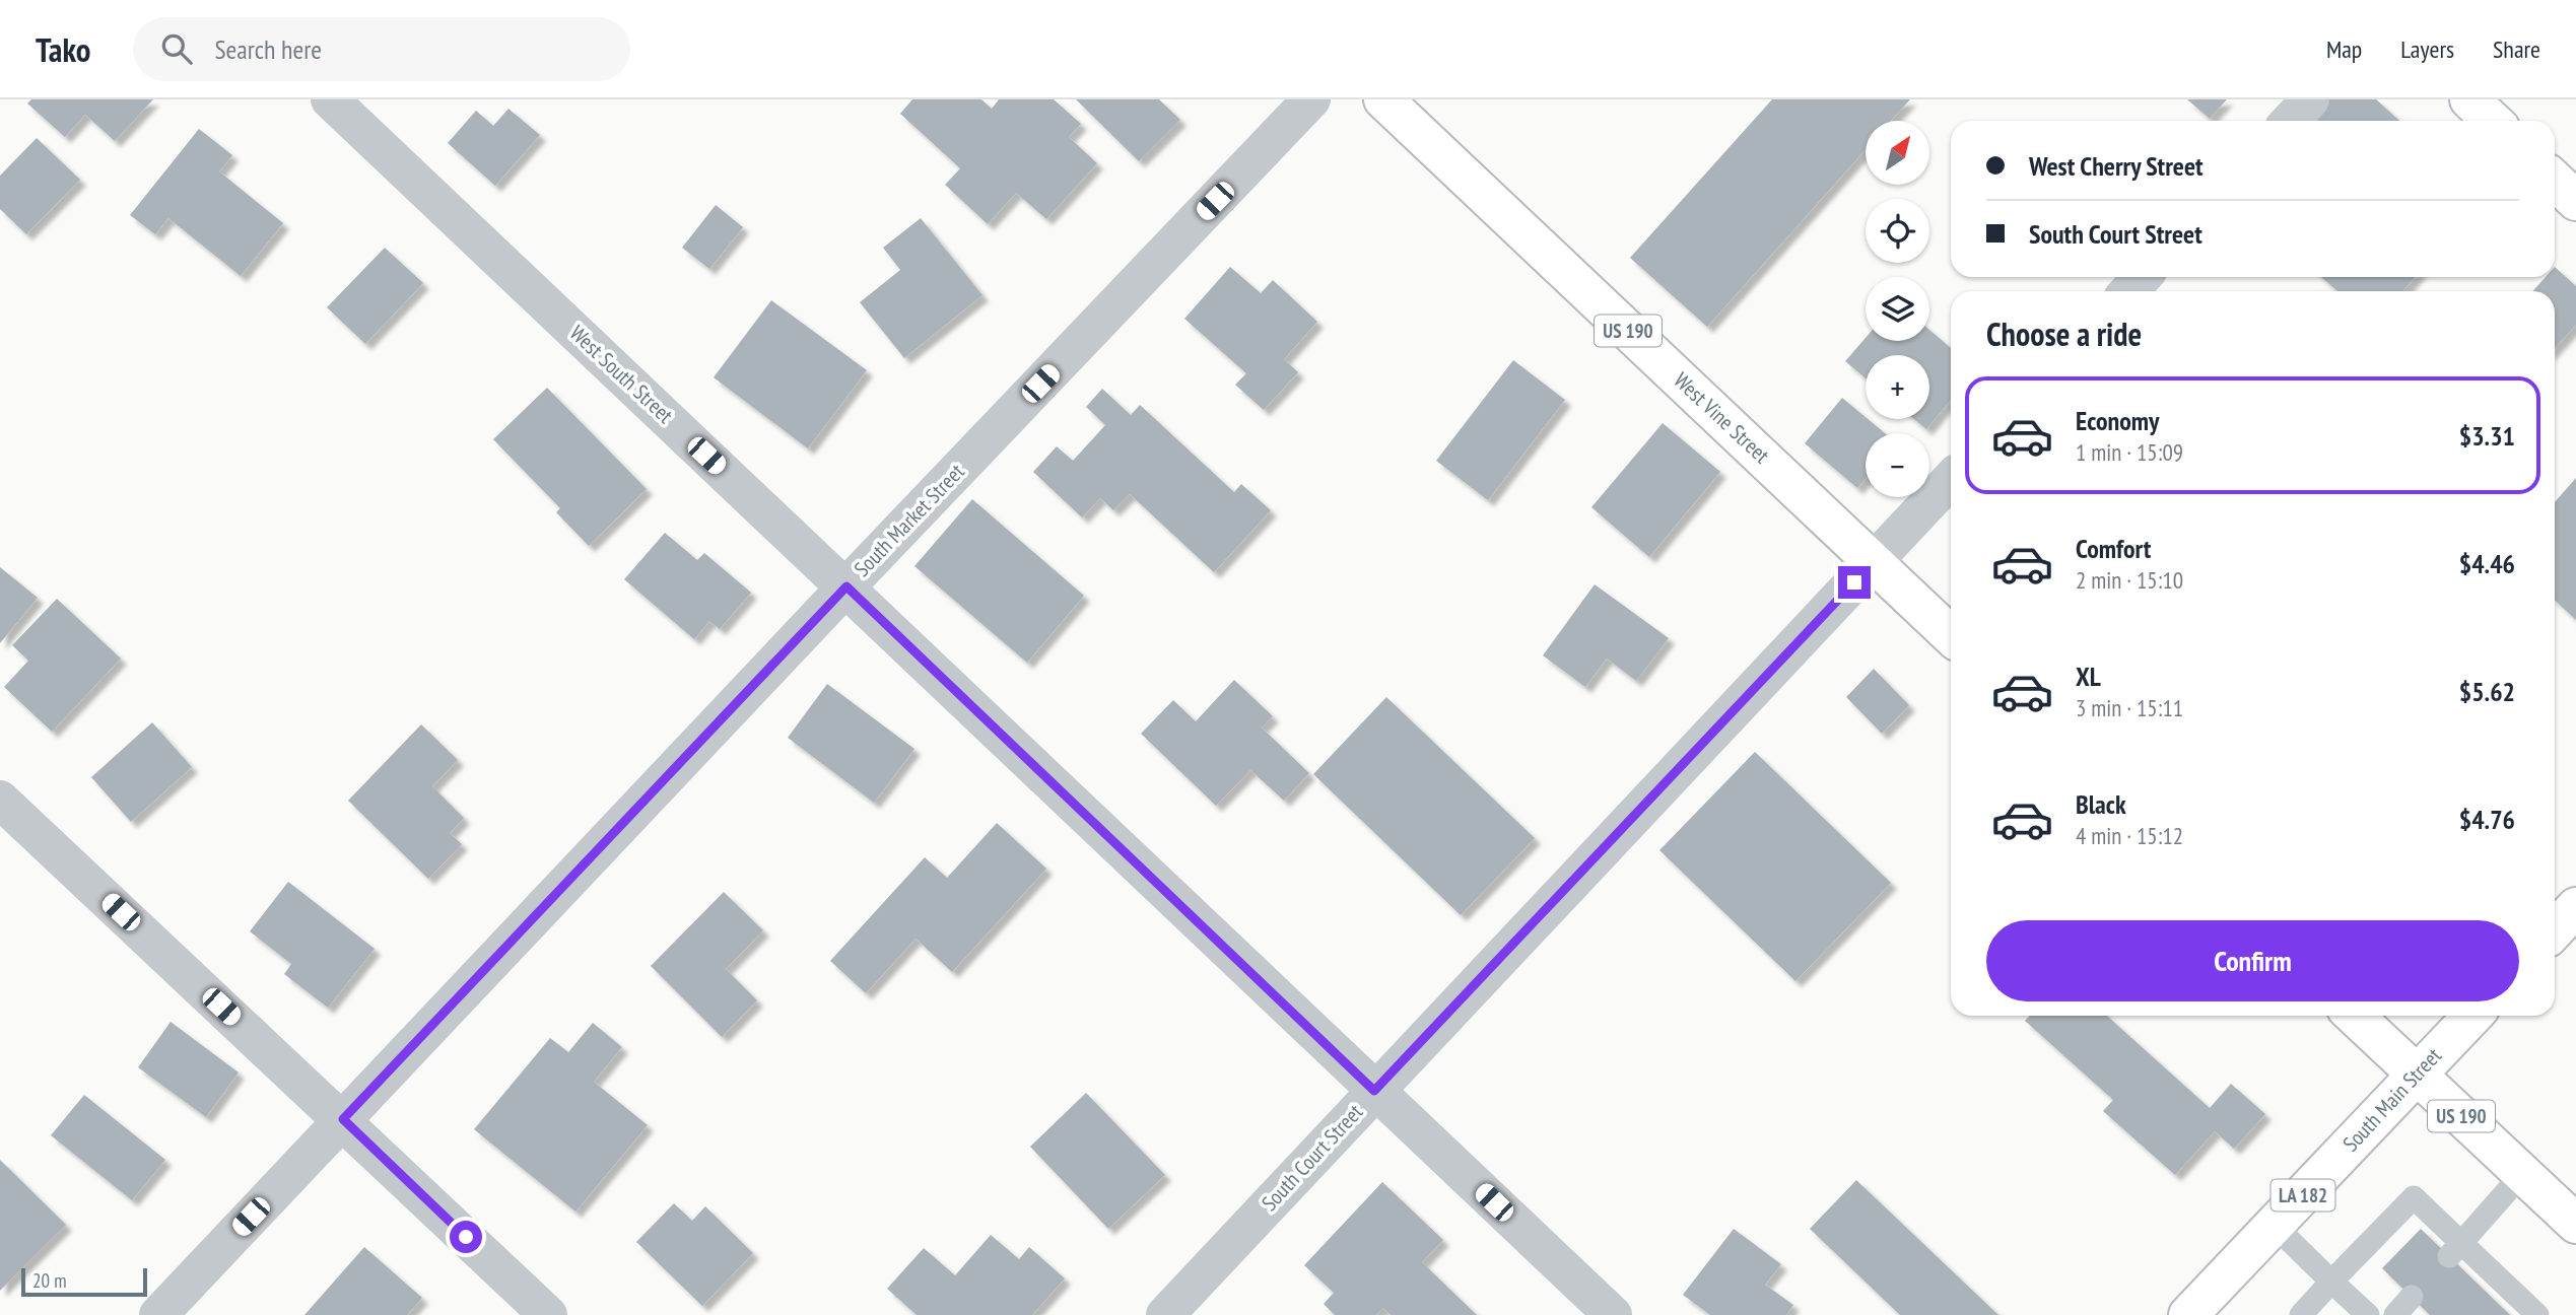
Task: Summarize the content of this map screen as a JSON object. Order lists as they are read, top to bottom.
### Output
{
  "streets": {
    "main road": [
      "US 190",
      "West Vine Street",
      "South Main Street",
      "LA 182"
    ],
    "street": ["West South Street", "South Market Street", "South Court Street"]
  },
  "crossings": [
    ["US 190", "West Vine Street"],
    ["US 190", "South Main Street"],
    ["US 190", "South Court Street"],
    ["West South Street", "South Market Street"],
    ["West South Street", "South Court Street"],
    ["West Vine Street", "South Court Street"]
  ],
  "scale_bar": "20 m",
  "north": "top right",
  "page": {
    "header": "Tako",
    "search": "Search here",
    "nav": ["Map", "Layers", "Share"],
    "map_buttons": ["+", "−"],
    "banner": ["West Cherry Street", "South Court Street"],
    "heading": "Choose a ride",
    "list": [
      {
        "name": "Economy",
        "note": "1 min · 15:09",
        "value": "$3.31"
      },
      {
        "name": "Comfort",
        "note": "2 min · 15:10",
        "value": "$4.46"
      },
      {
        "name": "XL",
        "note": "3 min · 15:11",
        "value": "$5.62"
      },
      {
        "name": "Black",
        "note": "4 min · 15:12",
        "value": "$4.76"
      }
    ],
    "buttons": "Confirm",
    "scale": "20 m"
  }
}
